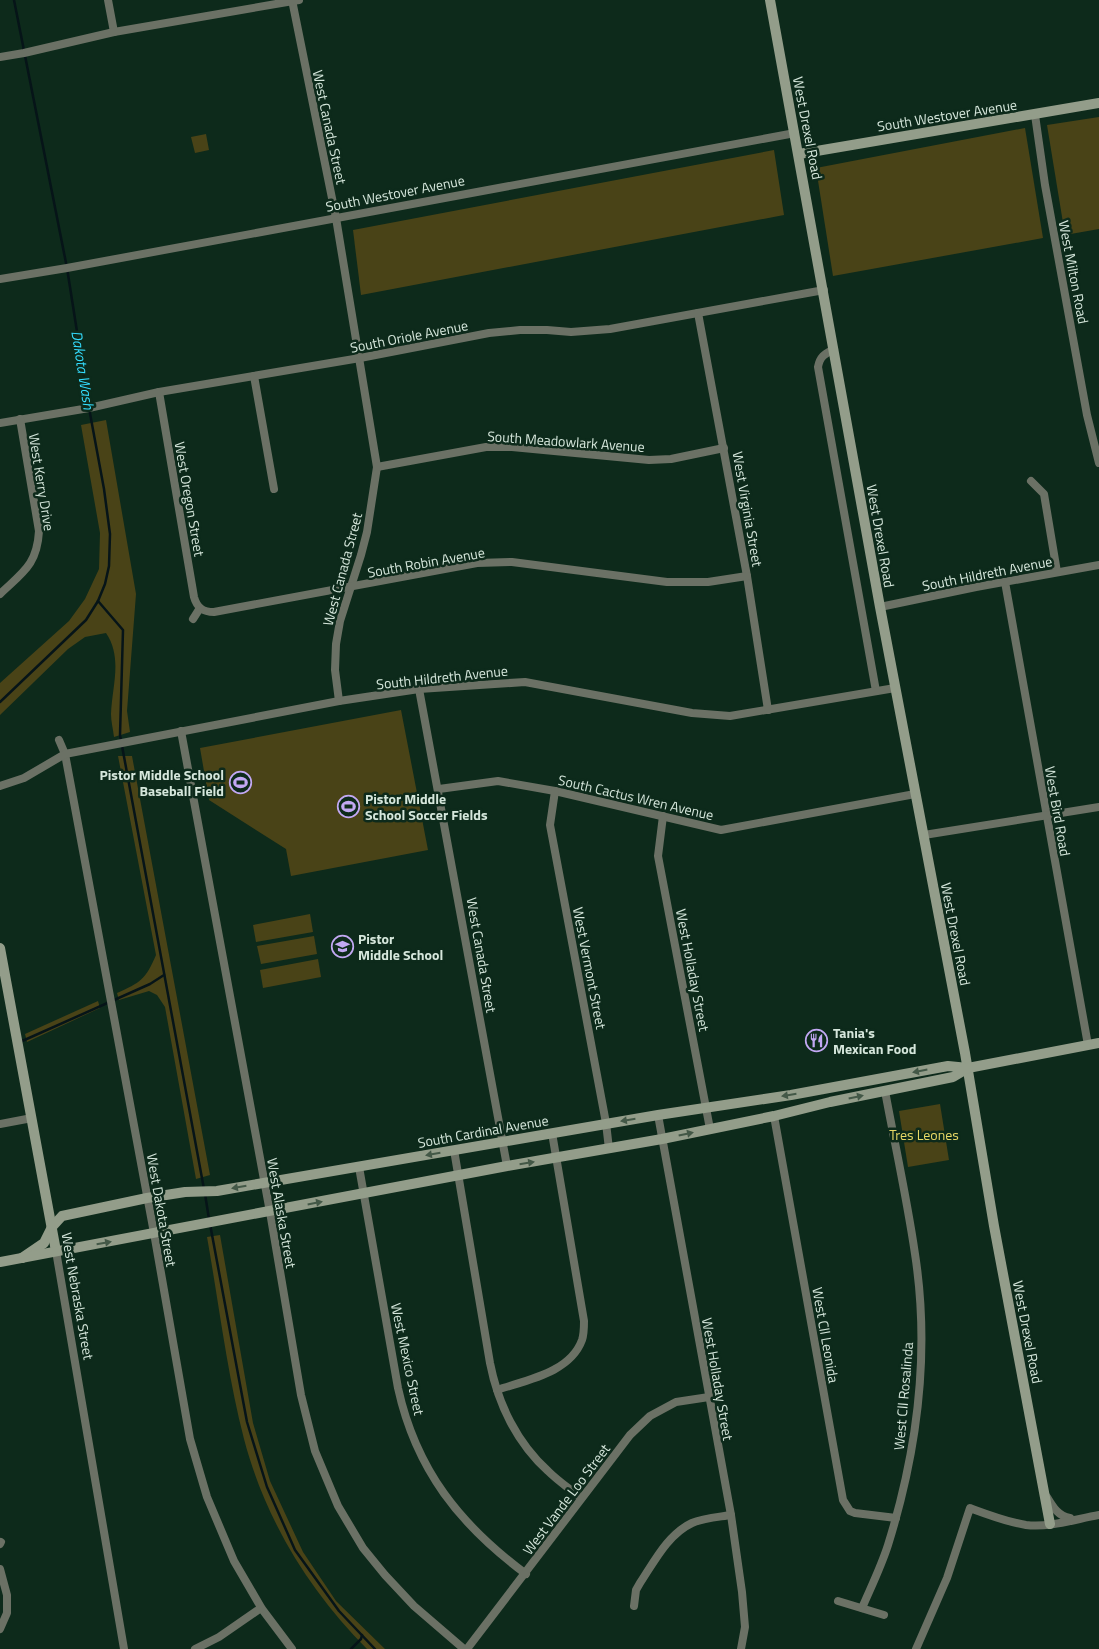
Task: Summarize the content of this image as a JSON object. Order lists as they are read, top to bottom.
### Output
{
  "streets": {
    "street": [
      "South Westover Avenue",
      "West Canada Street",
      "West Drexel Road",
      "West Milton Road",
      "South Oriole Avenue",
      "South Meadowlark Avenue",
      "West Kerry Drive",
      "West Oregon Street",
      "West Virginia Street",
      "South Robin Avenue",
      "South Hildreth Avenue",
      "South Cactus Wren Avenue",
      "West Bird Road",
      "West Vermont Street",
      "West Holladay Street",
      "South Cardinal Avenue",
      "West Dakota Street",
      "West Alaska Street",
      "West Nebraska Street",
      "West Cll Leonida",
      "West Mexico Street",
      "West Cll Rosalinda",
      "West Vande Loo Street"
    ]
  },
  "crossings": [
    ["South Westover Avenue", "West Canada Street"],
    ["South Westover Avenue", "West Drexel Road"],
    ["South Westover Avenue", "West Milton Road"],
    ["West Canada Street", "South Oriole Avenue"],
    ["West Canada Street", "South Meadowlark Avenue"],
    ["West Canada Street", "South Robin Avenue"],
    ["West Canada Street", "South Hildreth Avenue"],
    ["West Canada Street", "South Cactus Wren Avenue"],
    ["West Canada Street", "South Cardinal Avenue"],
    ["West Drexel Road", "South Oriole Avenue"],
    ["West Drexel Road", "South Hildreth Avenue"],
    ["West Drexel Road", "South Cactus Wren Avenue"],
    ["West Drexel Road", "South Cardinal Avenue"],
    ["South Oriole Avenue", "West Kerry Drive"],
    ["South Oriole Avenue", "West Oregon Street"],
    ["South Oriole Avenue", "West Virginia Street"],
    ["South Meadowlark Avenue", "West Virginia Street"],
    ["West Oregon Street", "South Robin Avenue"],
    ["West Virginia Street", "South Robin Avenue"],
    ["West Virginia Street", "South Hildreth Avenue"],
    ["South Hildreth Avenue", "West Bird Road"],
    ["South Hildreth Avenue", "West Dakota Street"],
    ["South Hildreth Avenue", "West Alaska Street"],
    ["South Cactus Wren Avenue", "West Vermont Street"],
    ["South Cactus Wren Avenue", "West Holladay Street"],
    ["West Bird Road", "South Cardinal Avenue"],
    ["West Vermont Street", "South Cardinal Avenue"],
    ["West Holladay Street", "South Cardinal Avenue"],
    ["West Holladay Street", "West Vande Loo Street"],
    ["South Cardinal Avenue", "West Dakota Street"],
    ["South Cardinal Avenue", "West Alaska Street"],
    ["South Cardinal Avenue", "West Nebraska Street"],
    ["South Cardinal Avenue", "West Cll Leonida"],
    ["South Cardinal Avenue", "West Mexico Street"],
    ["South Cardinal Avenue", "West Cll Rosalinda"],
    ["West Alaska Street", "West Vande Loo Street"],
    ["West Cll Leonida", "West Cll Rosalinda"],
    ["West Mexico Street", "West Vande Loo Street"]
  ],
  "water": ["Dakota Wash"],
  "parks": ["Tres Leones"],
  "places": {
    "sports": ["Pistor Middle School Baseball Field", "Pistor Middle School Soccer Fields"],
    "school or university": ["Pistor Middle School"],
    "restaurant": ["Tania's Mexican Food"]
  }
}
